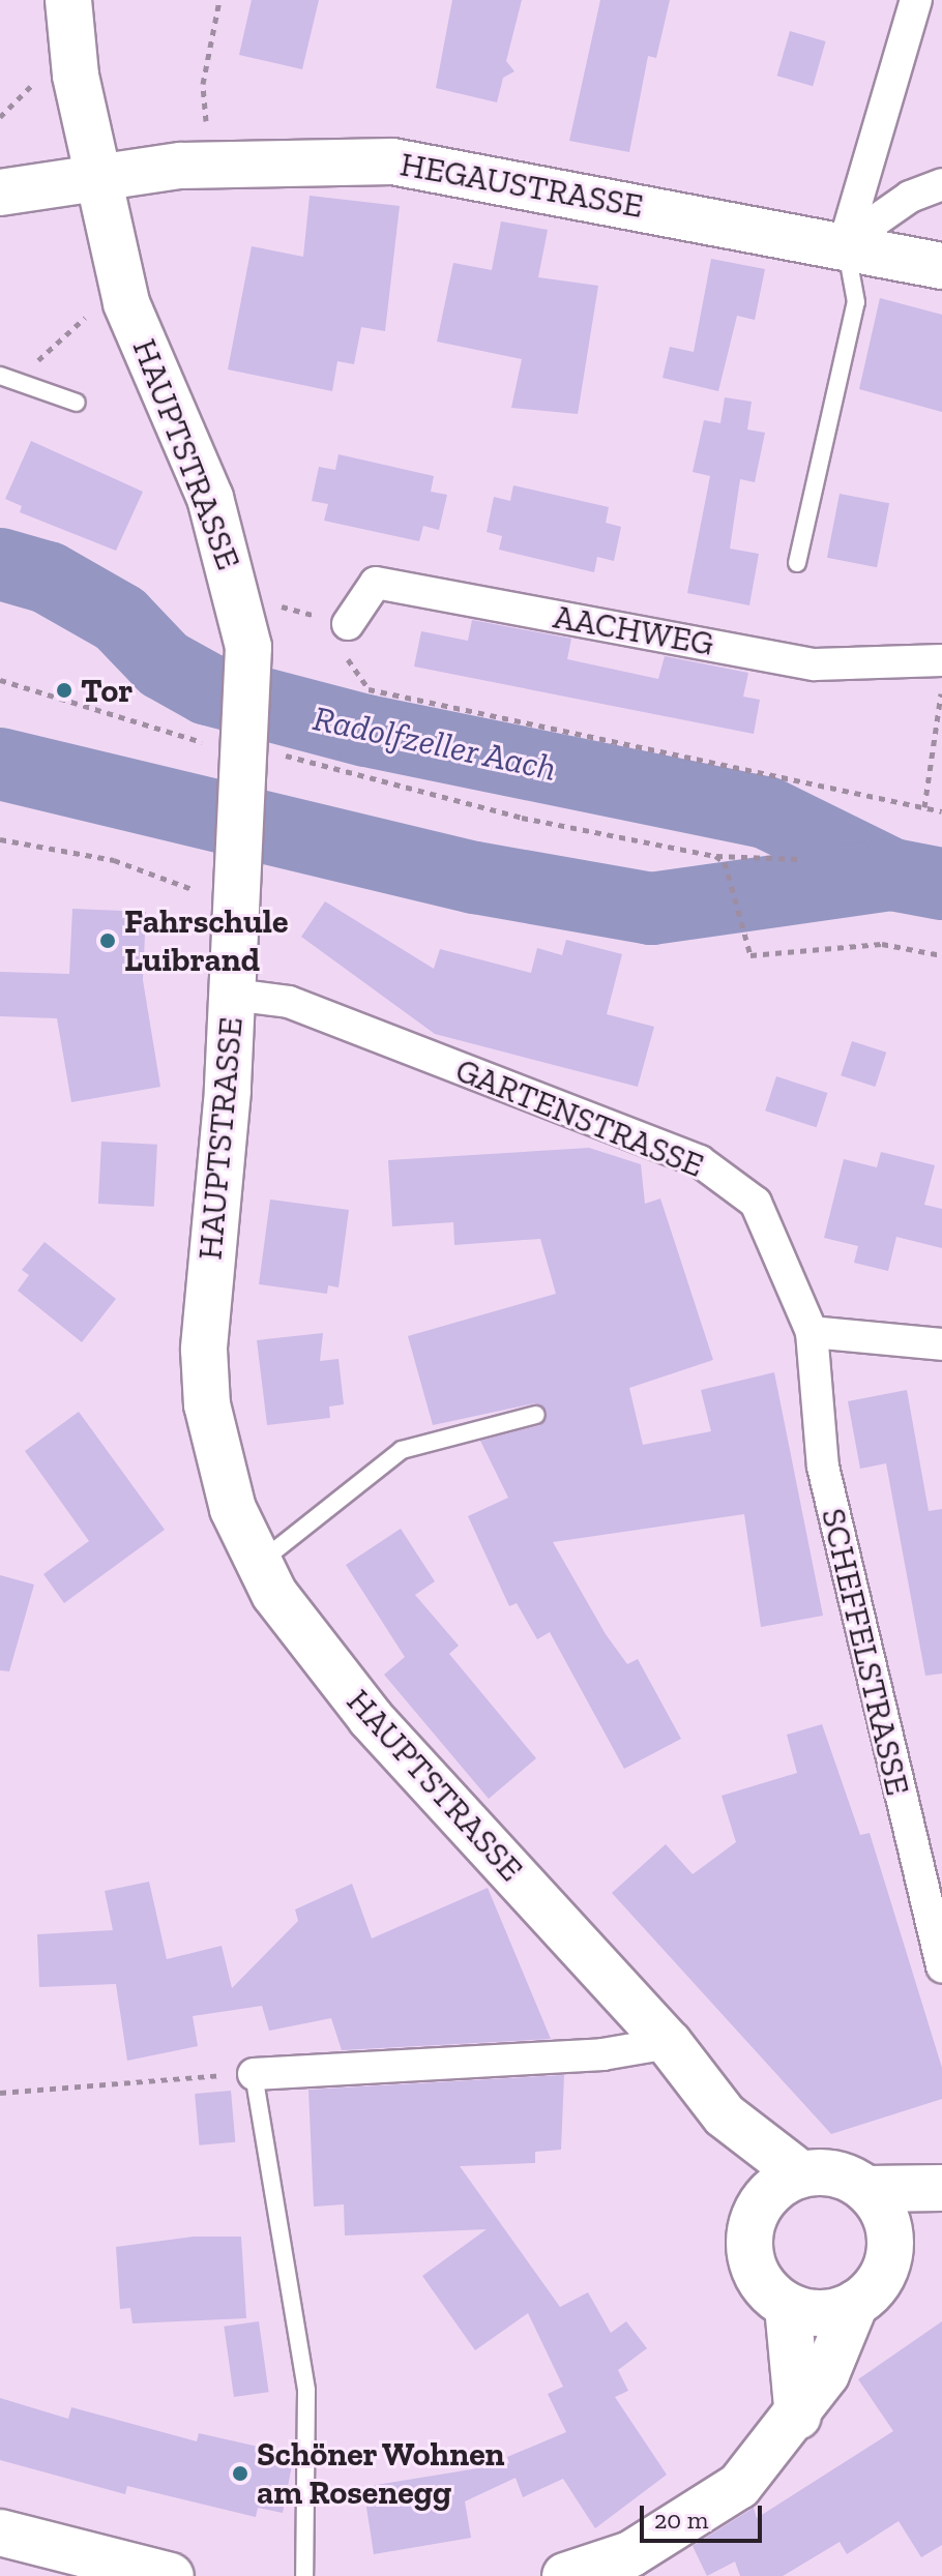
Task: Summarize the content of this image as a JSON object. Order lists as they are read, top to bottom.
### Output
{
  "streets": {
    "main road": ["HEGAUSTRASSE", "HAUPTSTRASSE"],
    "street": ["AACHWEG", "GARTENSTRASSE", "SCHEFFELSTRASSE"]
  },
  "crossings": [
    ["HEGAUSTRASSE", "HAUPTSTRASSE"],
    ["HAUPTSTRASSE", "GARTENSTRASSE"],
    ["GARTENSTRASSE", "SCHEFFELSTRASSE"]
  ],
  "water": ["Radolfzeller Aach"],
  "places": ["Tor", "Fahrschule Luibrand", "Schöner Wohnen am Rosenegg"],
  "scale_bar": "20 m"
}
